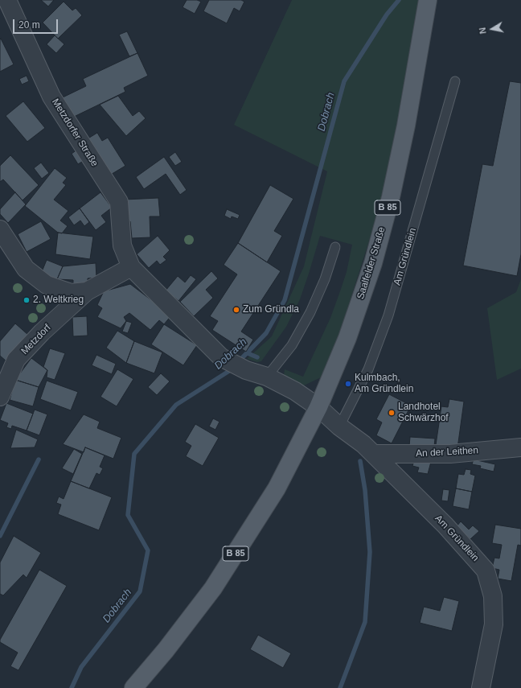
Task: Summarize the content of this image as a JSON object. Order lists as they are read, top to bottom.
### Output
{
  "streets": {
    "main road": ["B 85", "Saalfelder Straße"],
    "street": [
      "Metzdorfer Straße",
      "Am Gründlein",
      "Metzdorf",
      "An der Leithen"
    ]
  },
  "crossings": [
    ["Metzdorfer Straße", "Am Gründlein"],
    ["B 85", "Am Gründlein"],
    ["B 85", "Saalfelder Straße"],
    ["Am Gründlein", "Saalfelder Straße"],
    ["Am Gründlein", "An der Leithen"]
  ],
  "water": ["Dobrach"],
  "places": [
    "2. Weltkrieg",
    "Zum Gründla",
    "Kulmbach, Am Gründlein",
    "Landhotel Schwärzhof"
  ],
  "scale_bar": "20 m",
  "north": "left"
}
